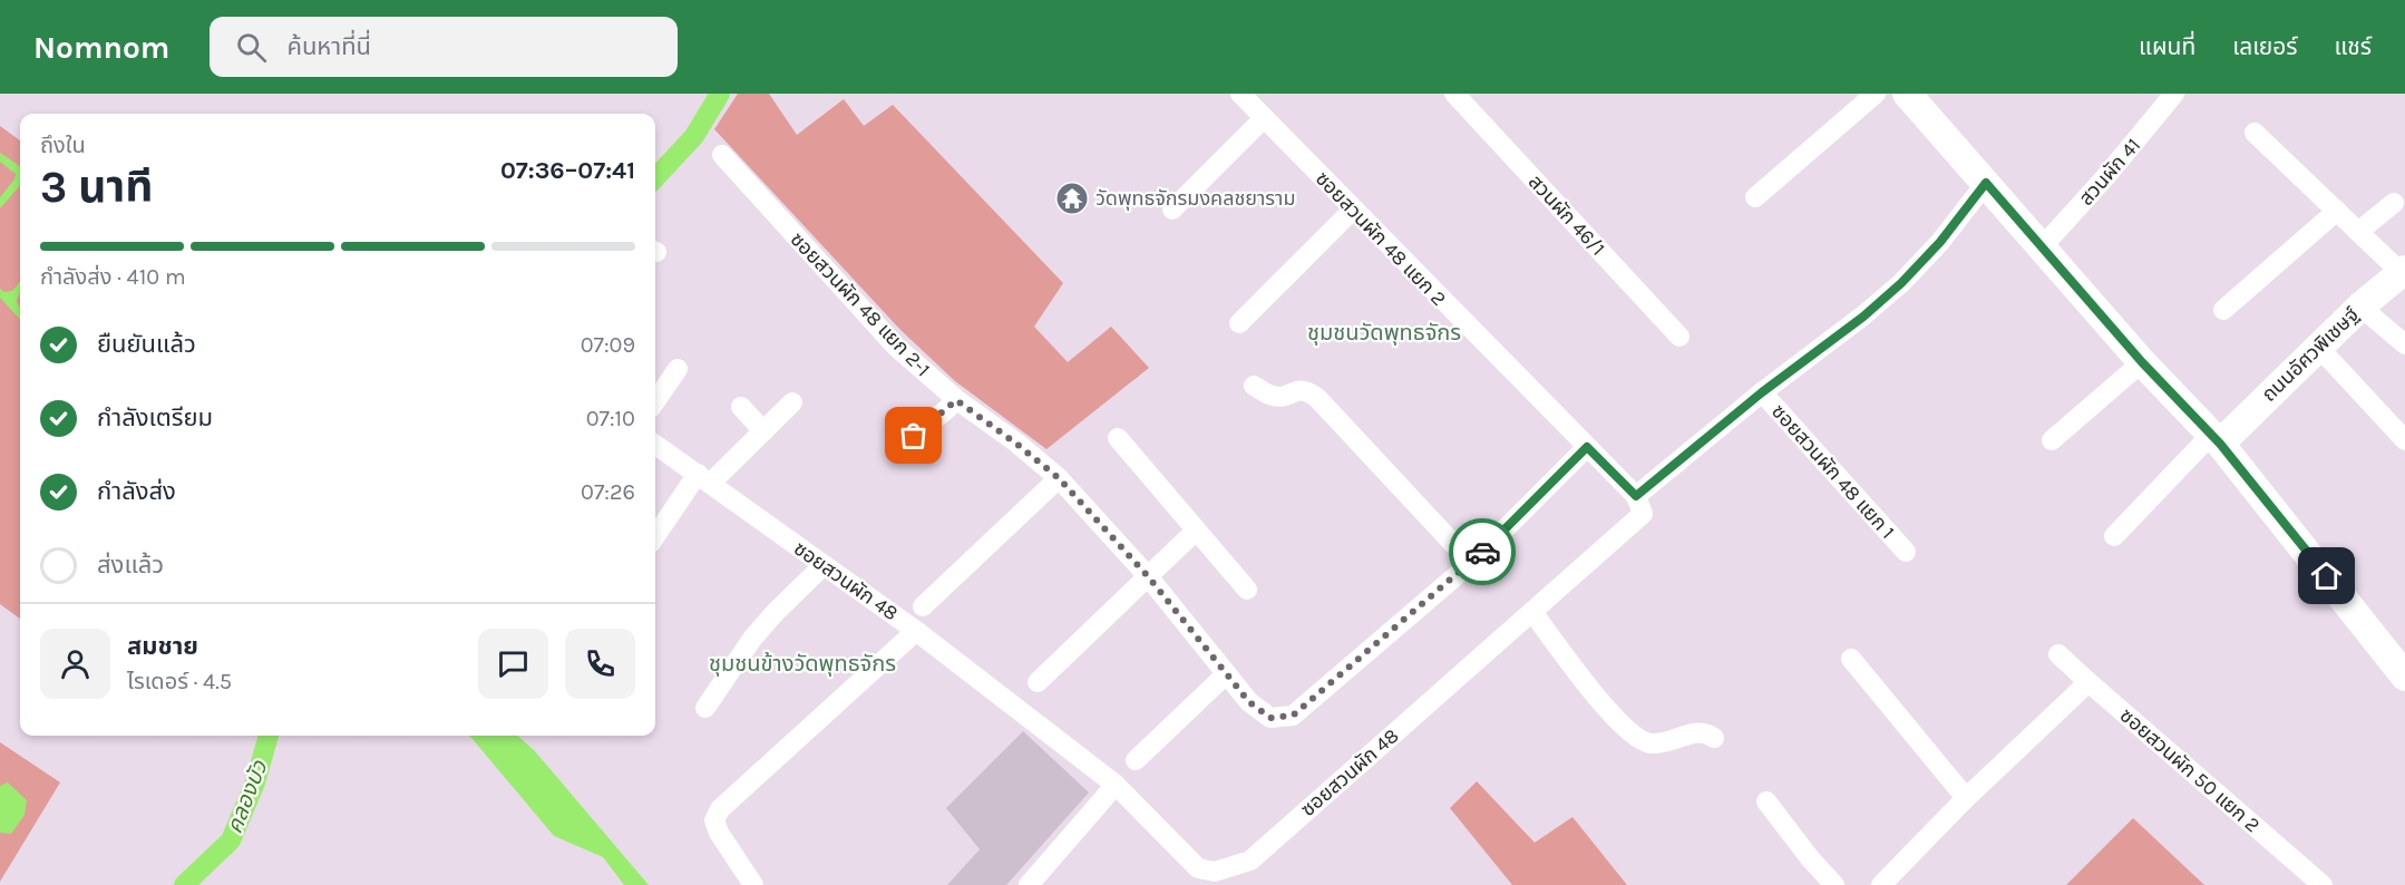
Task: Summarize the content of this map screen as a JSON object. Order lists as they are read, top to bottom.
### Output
{
  "streets": {
    "street": [
      "สวนผัก 41",
      "สวนผัก 46/1",
      "ซอยสวนผัก 48 แยก 2",
      "ซอยสวนผัก 48 แยก 2-1",
      "ถนนอัศวพิเชษฐ์",
      "ซอยสวนผัก 48 แยก 1",
      "ซอยสวนผัก 48",
      "ซอยสวนผัก 50 แยก 2"
    ]
  },
  "crossings": [
    ["ซอยสวนผัก 48 แยก 2", "ซอยสวนผัก 48 แยก 2-1"],
    ["ซอยสวนผัก 48 แยก 2", "ซอยสวนผัก 48"]
  ],
  "districts": ["ชุมชนวัดพุทธจักร", "ชุมชนข้างวัดพุทธจักร"],
  "water": ["คลองบัว"],
  "places": {
    "temple": ["วัดพุทธจักรมงคลชยาราม"]
  },
  "page": {
    "header": "Nomnom",
    "search": "ค้นหาที่นี่",
    "nav": ["แผนที่", "เลเยอร์", "แชร์"],
    "heading": ["3 นาที", "ถึงใน", "07:36–07:41"],
    "panel": ["สมชาย", "ไรเดอร์ · 4.5"],
    "bar": "กำลังส่ง · 410 m",
    "list": [
      ["ยืนยันแล้ว", "07:09"],
      ["กำลังเตรียม", "07:10"],
      ["กำลังส่ง", "07:26"],
      "ส่งแล้ว"
    ]
  }
}
